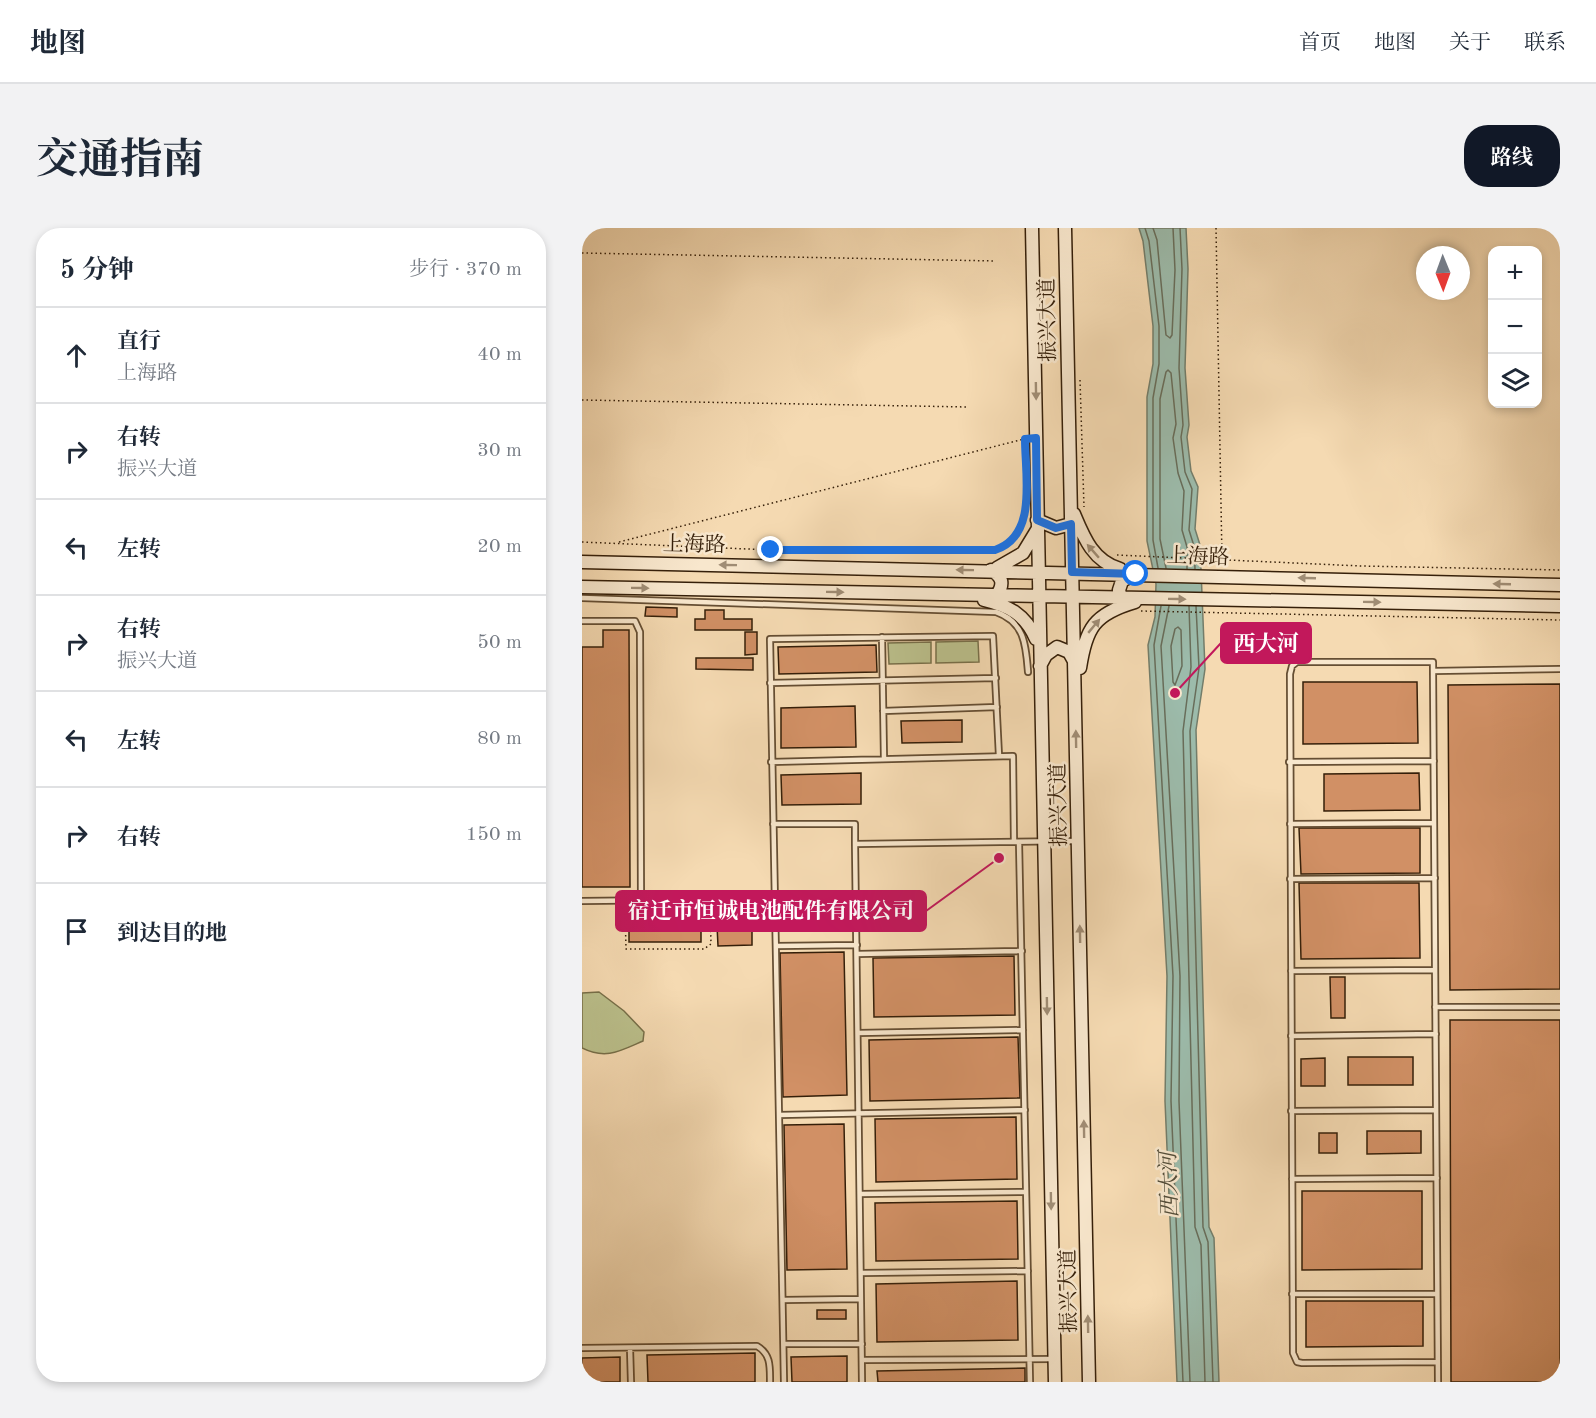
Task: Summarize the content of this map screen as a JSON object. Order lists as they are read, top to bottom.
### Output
{
  "streets": {
    "main road": ["振兴大道", "上海路"]
  },
  "crossings": [
    ["振兴大道", "上海路"]
  ],
  "water": ["西大河"],
  "places": ["西大河", "宿迁市恒诚电池配件有限公司"],
  "north": "bottom",
  "page": {
    "header": "地图",
    "nav": [
      "首页",
      "地图",
      "关于",
      "联系"
    ],
    "title": "交通指南",
    "buttons": "路线",
    "heading": ["5 分钟", "步行 · 370 m"],
    "map_buttons": ["+", "−"],
    "list": [
      ["直行", "上海路", "40 m"],
      ["右转", "振兴大道", "30 m"],
      ["左转", "20 m"],
      ["右转", "振兴大道", "50 m"],
      ["左转", "80 m"],
      ["右转", "150 m"],
      "到达目的地"
    ]
  }
}
